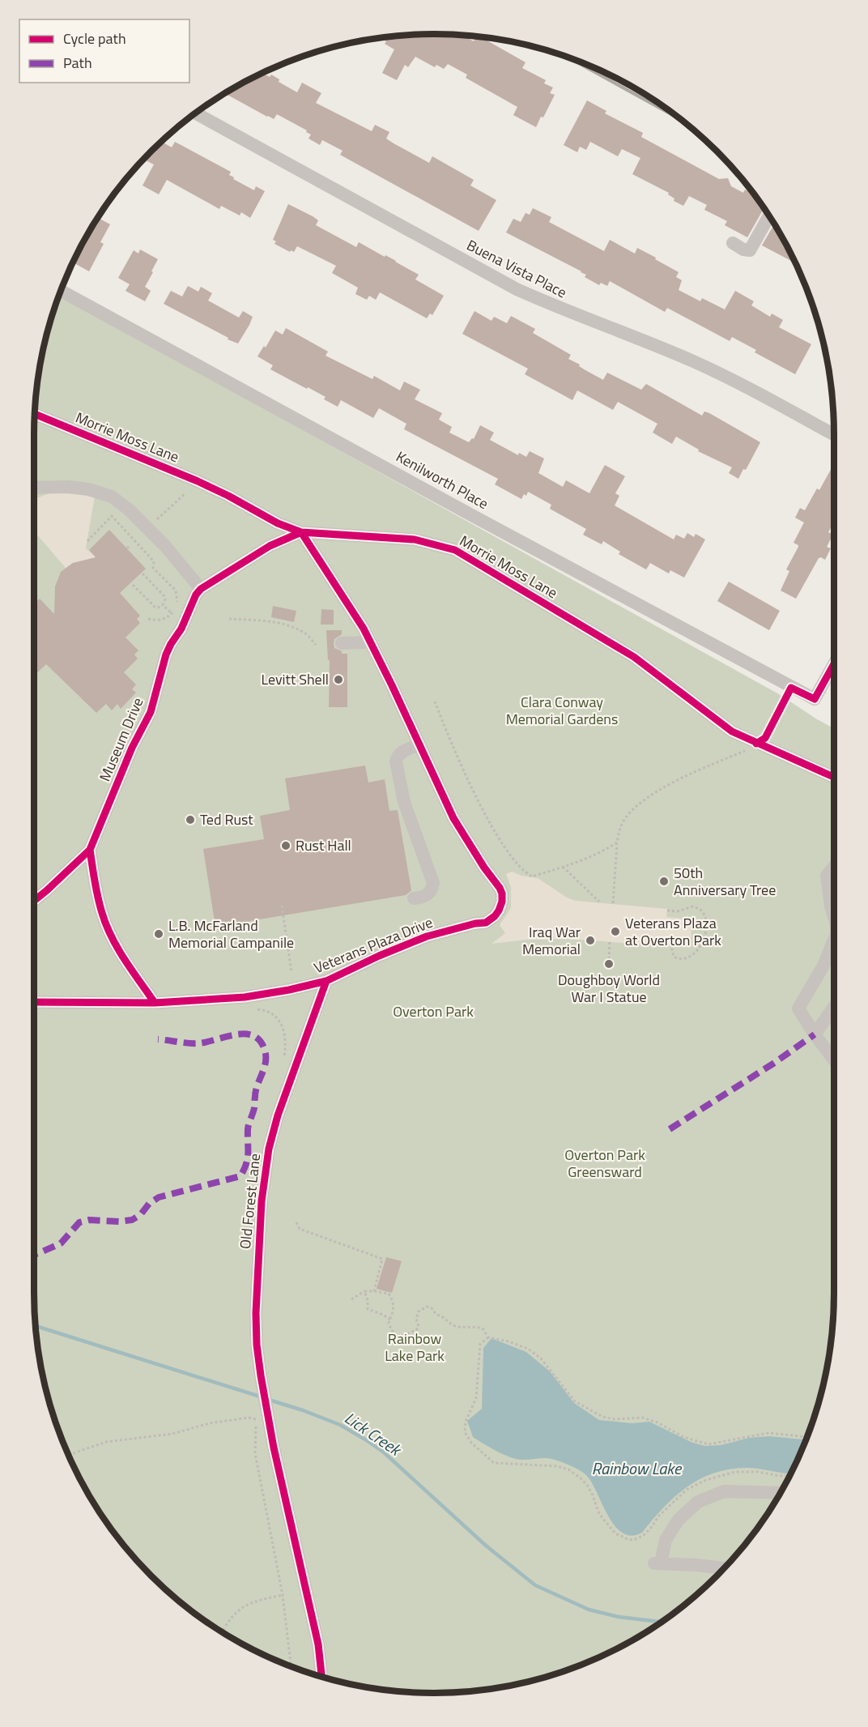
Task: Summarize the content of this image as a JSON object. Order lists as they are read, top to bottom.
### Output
{
  "streets": {
    "street": [
      "Buena Vista Place",
      "Morrie Moss Lane",
      "Kenilworth Place",
      "Museum Drive",
      "Veterans Plaza Drive",
      "Old Forest Lane"
    ]
  },
  "crossings": [
    ["Morrie Moss Lane", "Museum Drive"],
    ["Morrie Moss Lane", "Veterans Plaza Drive"],
    ["Museum Drive", "Veterans Plaza Drive"],
    ["Veterans Plaza Drive", "Old Forest Lane"]
  ],
  "water": ["Lick Creek", "Rainbow Lake"],
  "parks": [
    "Clara Conway Memorial Gardens",
    "Overton Park",
    "Overton Park Greensward",
    "Rainbow Lake Park"
  ],
  "places": [
    "Levitt Shell",
    "Ted Rust",
    "Rust Hall",
    "50th Anniversary Tree",
    "Veterans Plaza at Overton Park",
    "L.B. McFarland Memorial Campanile",
    "Iraq War Memorial",
    "Doughboy World War I Statue"
  ],
  "legend": ["Cycle path", "Path"]
}
